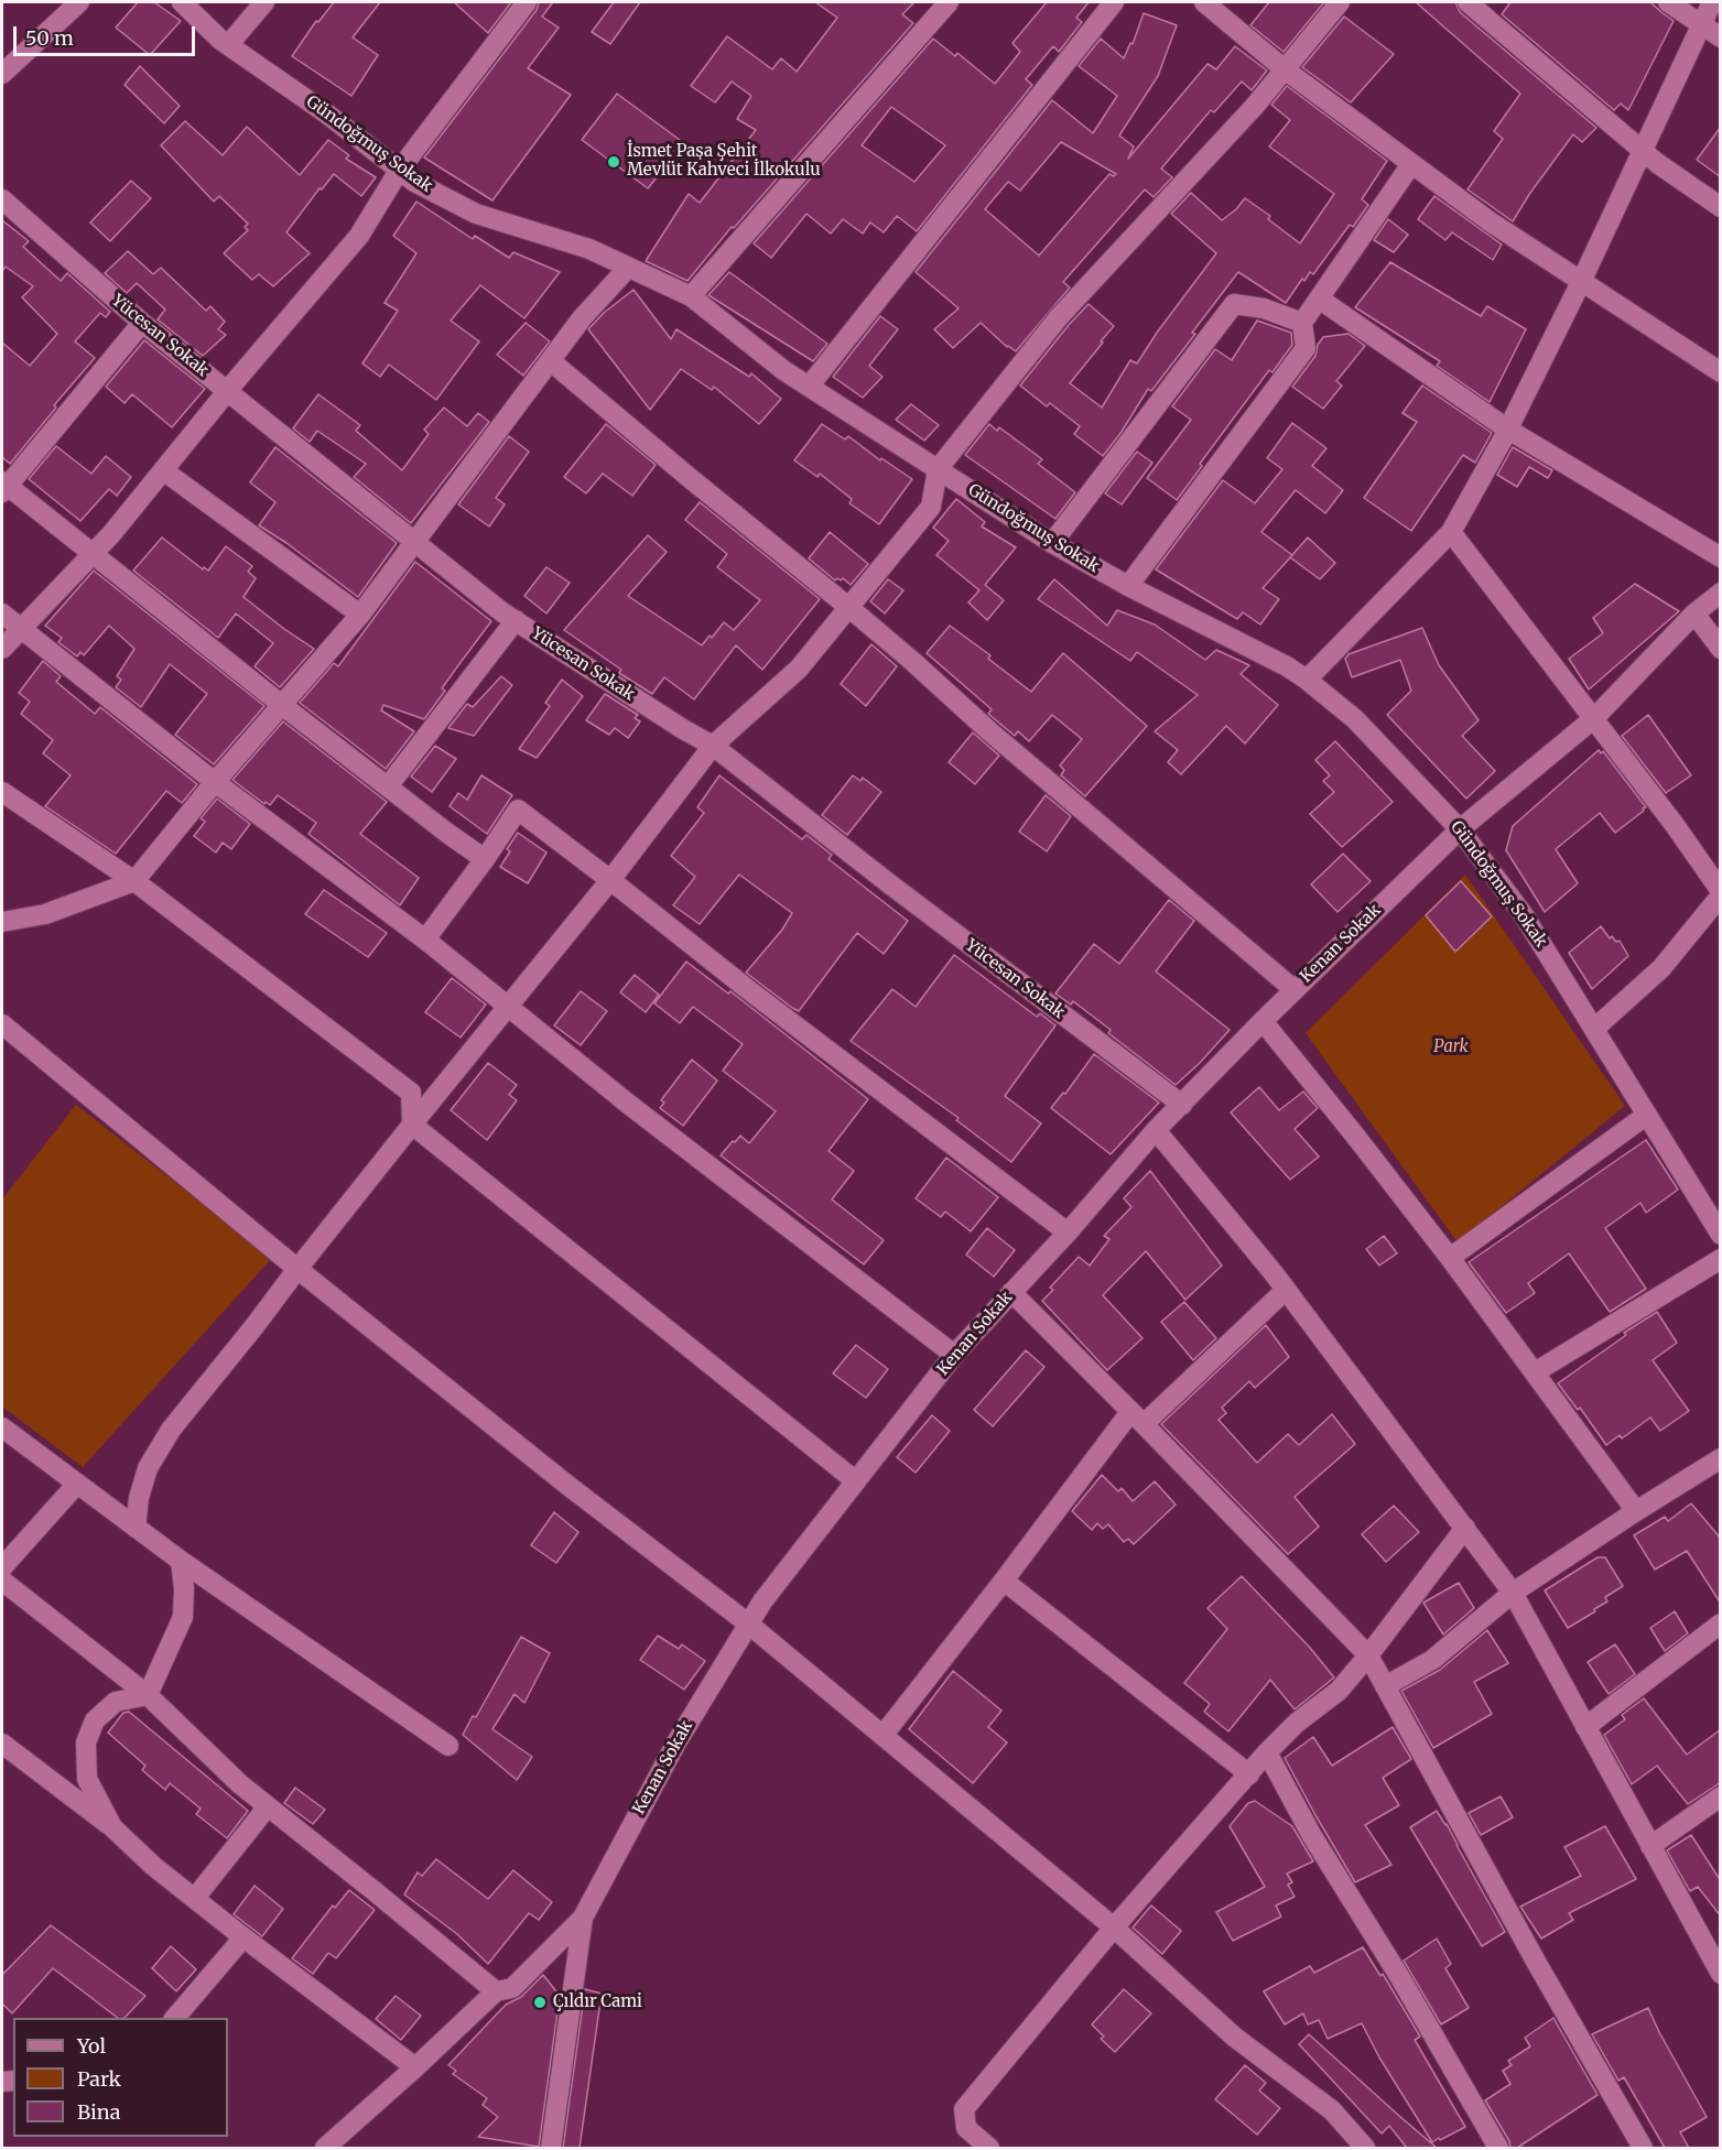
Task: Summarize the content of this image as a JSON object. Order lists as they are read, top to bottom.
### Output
{
  "streets": {
    "street": ["Gündoğmuş Sokak", "Yücesan Sokak", "Kenan Sokak"]
  },
  "crossings": [
    ["Gündoğmuş Sokak", "Kenan Sokak"],
    ["Yücesan Sokak", "Kenan Sokak"]
  ],
  "parks": ["Park"],
  "places": ["İsmet Paşa Şehit Mevlüt Kahveci İlkokulu", "Çıldır Cami"],
  "legend": ["Yol", "Park", "Bina"],
  "scale_bar": "50 m"
}
